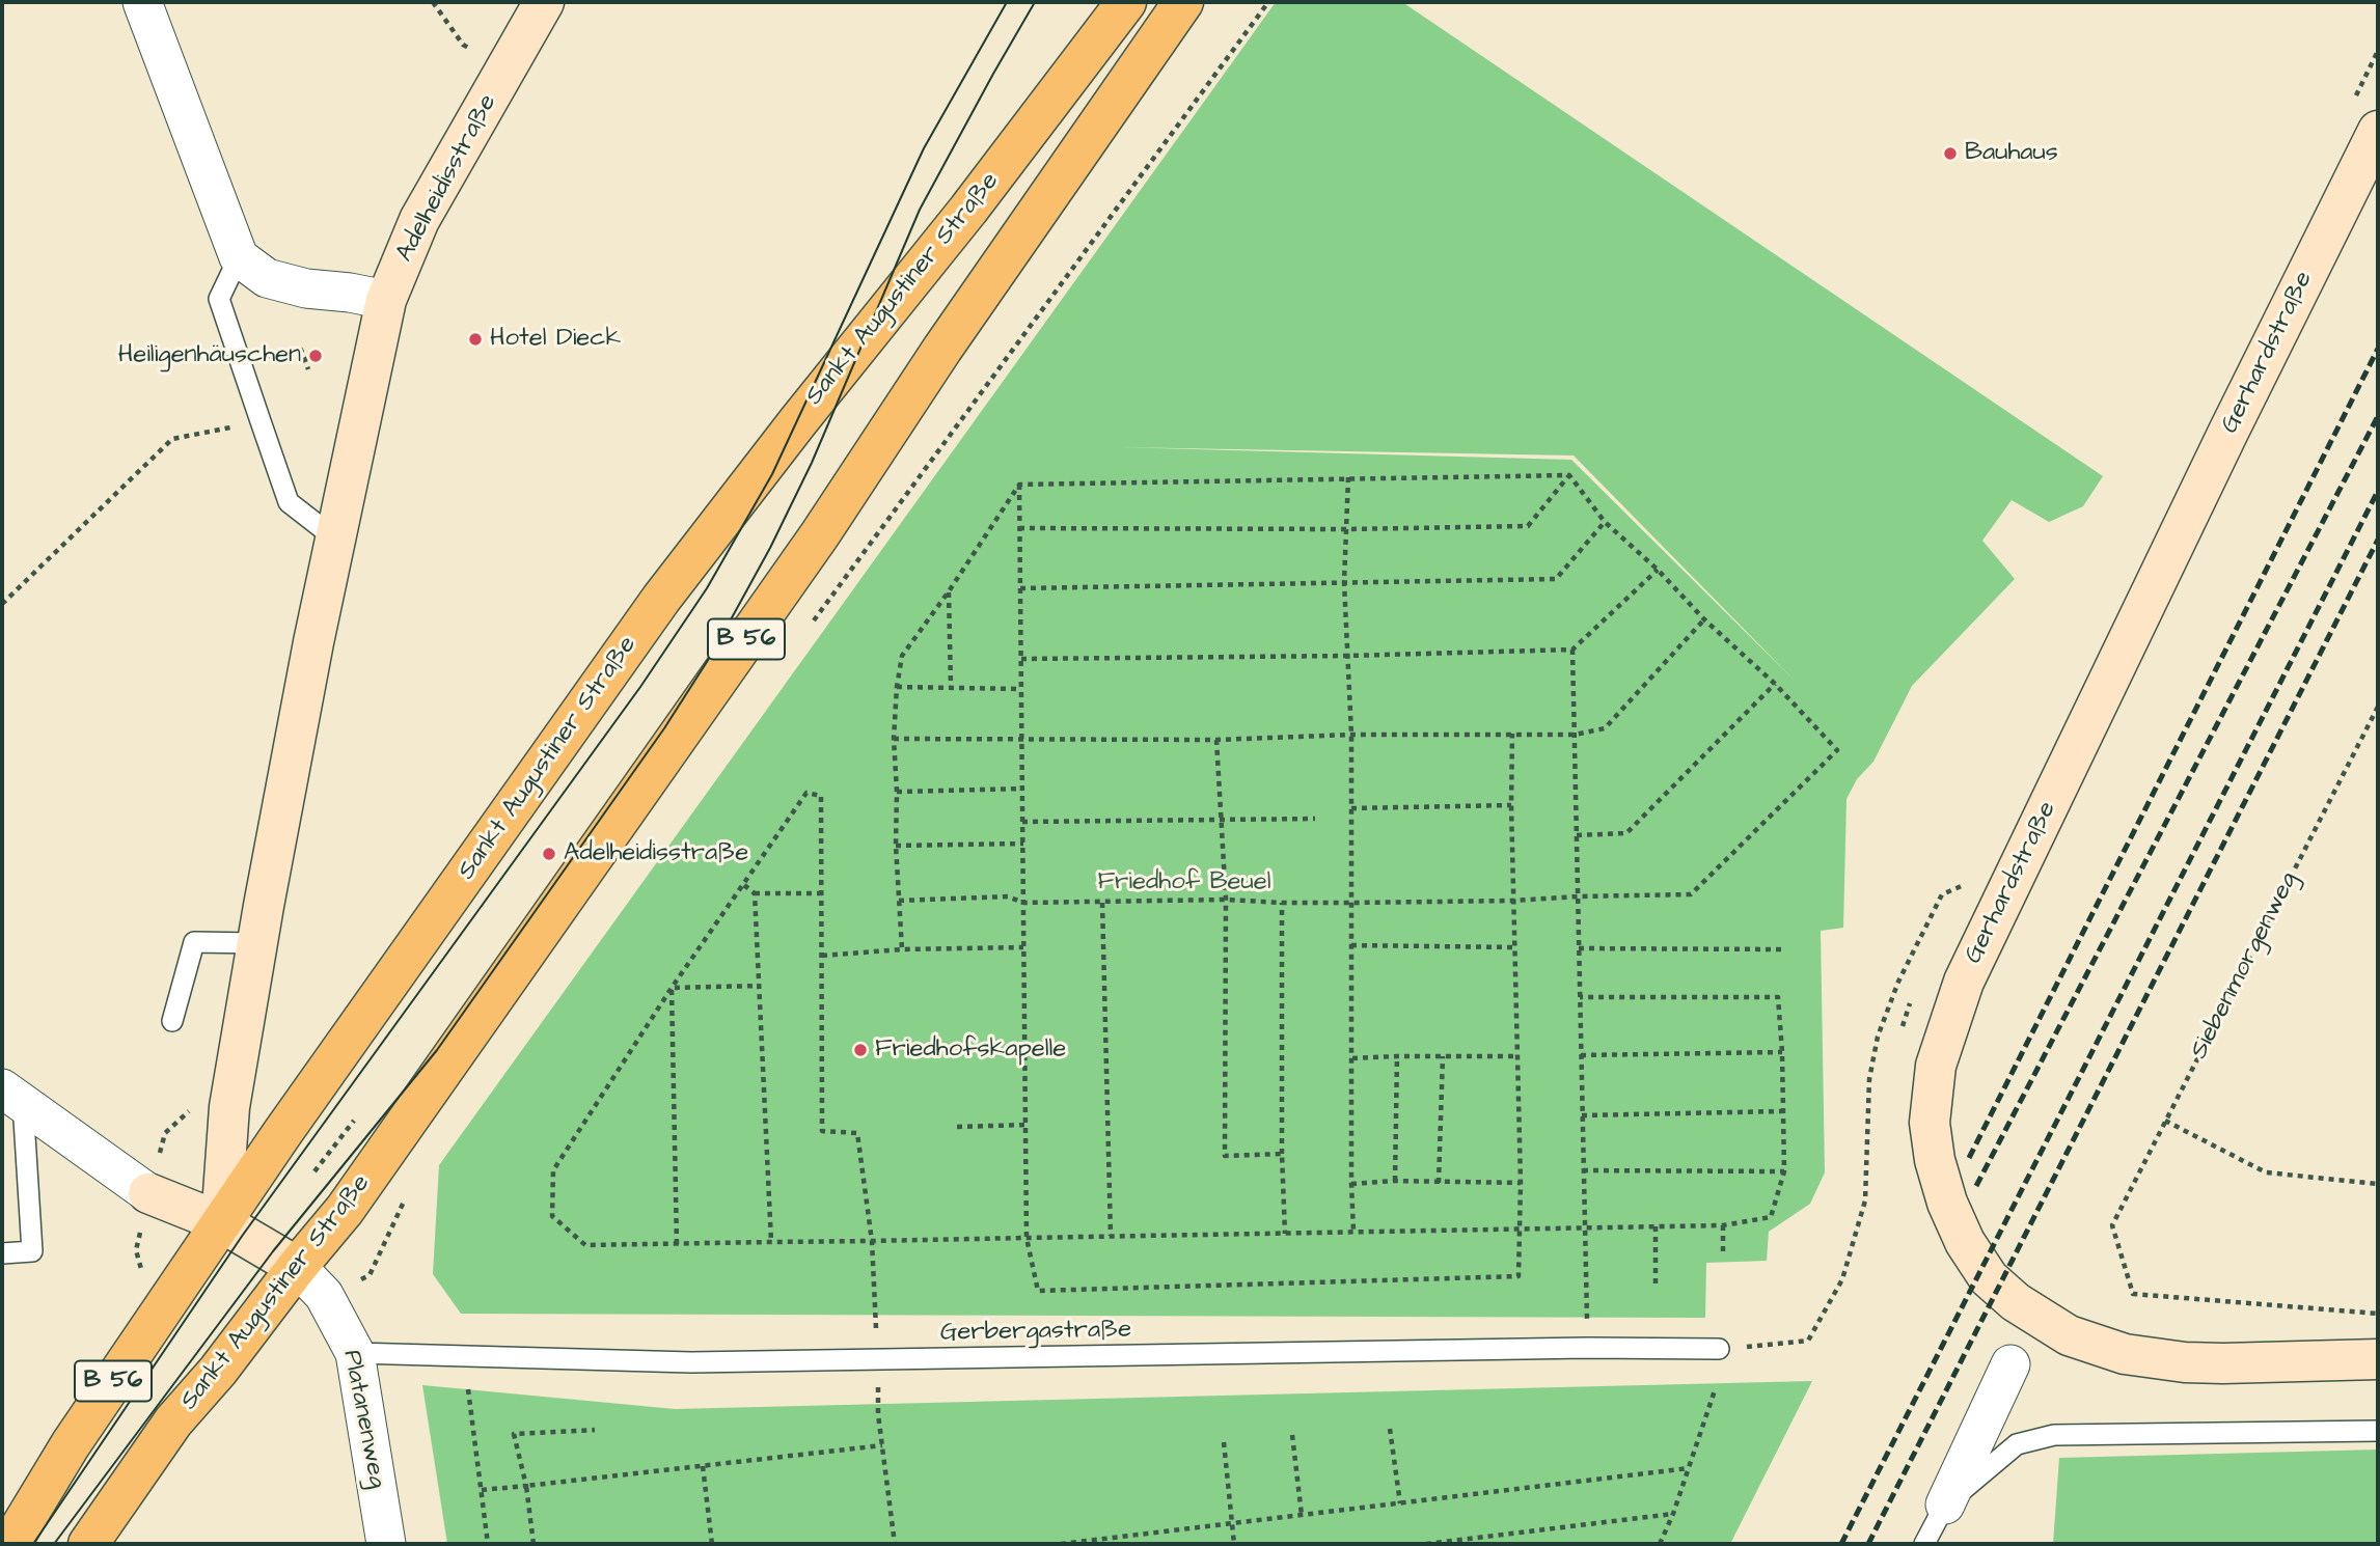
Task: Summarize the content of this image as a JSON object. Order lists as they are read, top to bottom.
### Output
{
  "streets": {
    "main road": ["Sankt Augustiner Straße", "B 56"],
    "street": ["Adelheidisstraße", "Gerhardstraße", "Platanenweg"],
    "lane": ["Gerbergastraße"],
    "path": ["Siebenmorgenweg"]
  },
  "crossings": [
    ["Adelheidisstraße", "Sankt Augustiner Straße"],
    ["Sankt Augustiner Straße", "Platanenweg"],
    ["Gerbergastraße", "Platanenweg"]
  ],
  "parks": ["Friedhof Beuel"],
  "places": [
    "Bauhaus",
    "Hotel Dieck",
    "Heiligenhäuschen",
    "Adelheidisstraße",
    "Friedhofskapelle"
  ]
}
